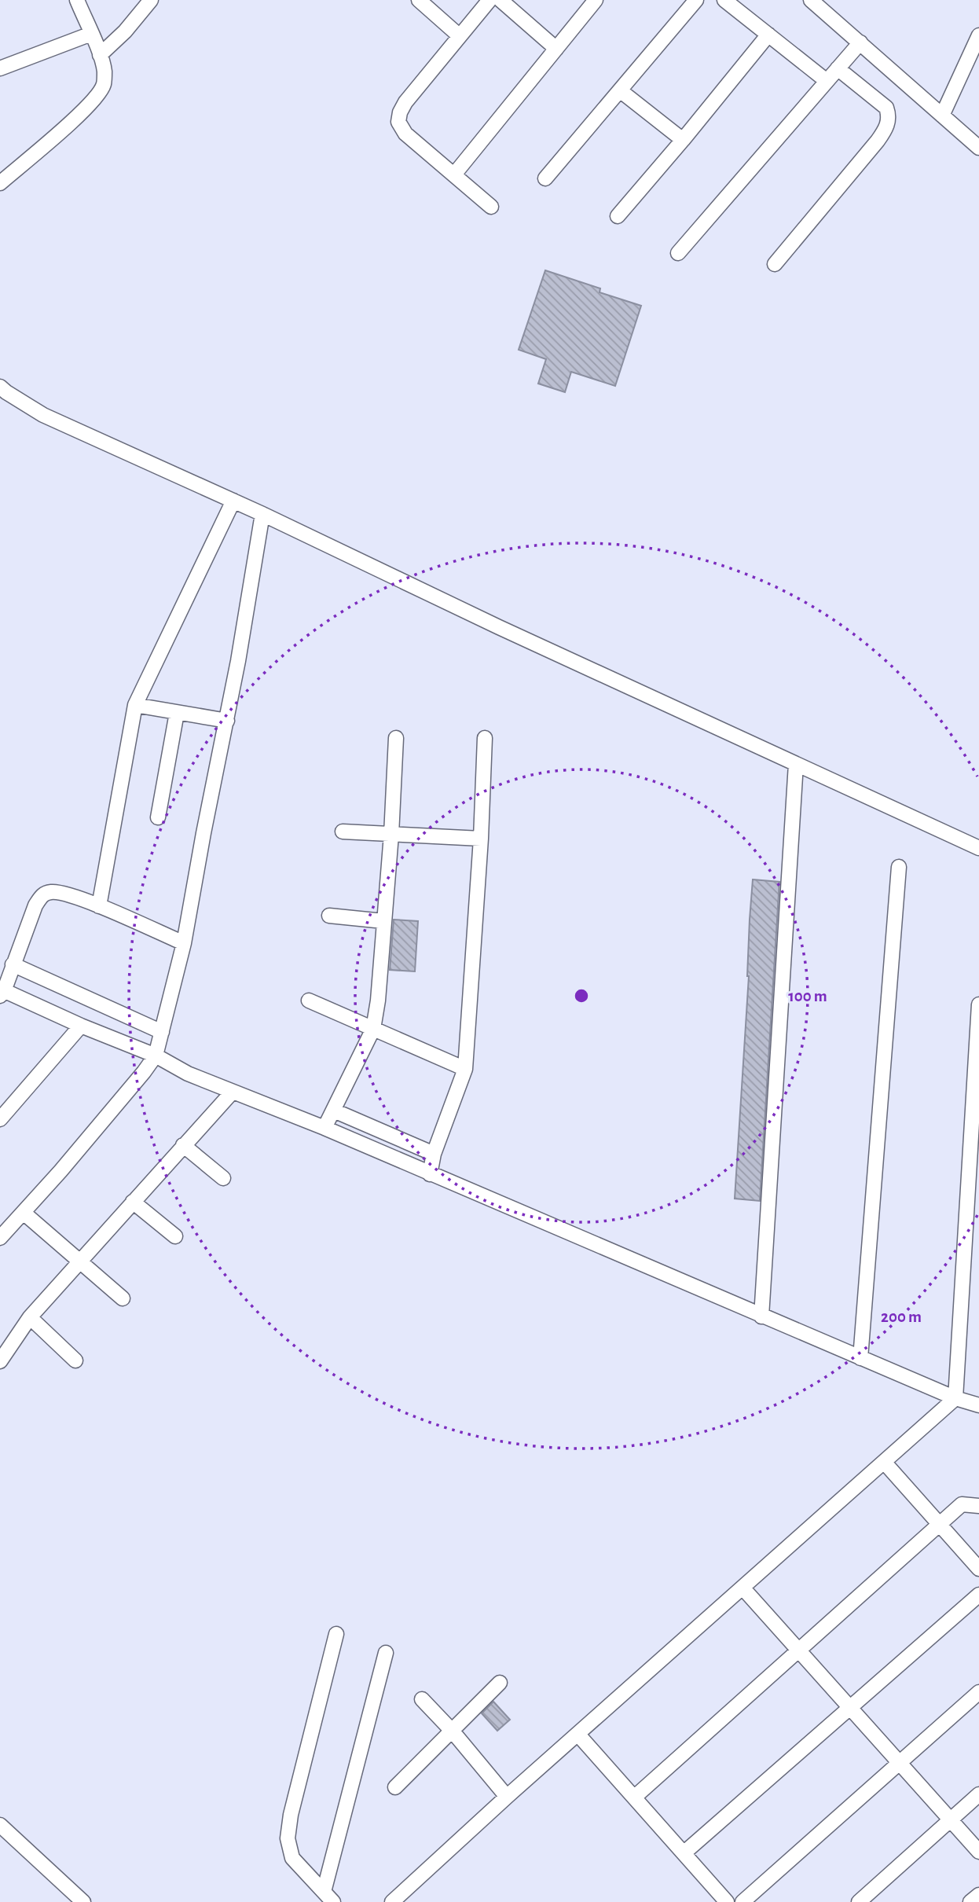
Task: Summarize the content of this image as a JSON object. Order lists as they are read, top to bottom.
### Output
{
  "rings": ["100 m", "200 m"]
}
